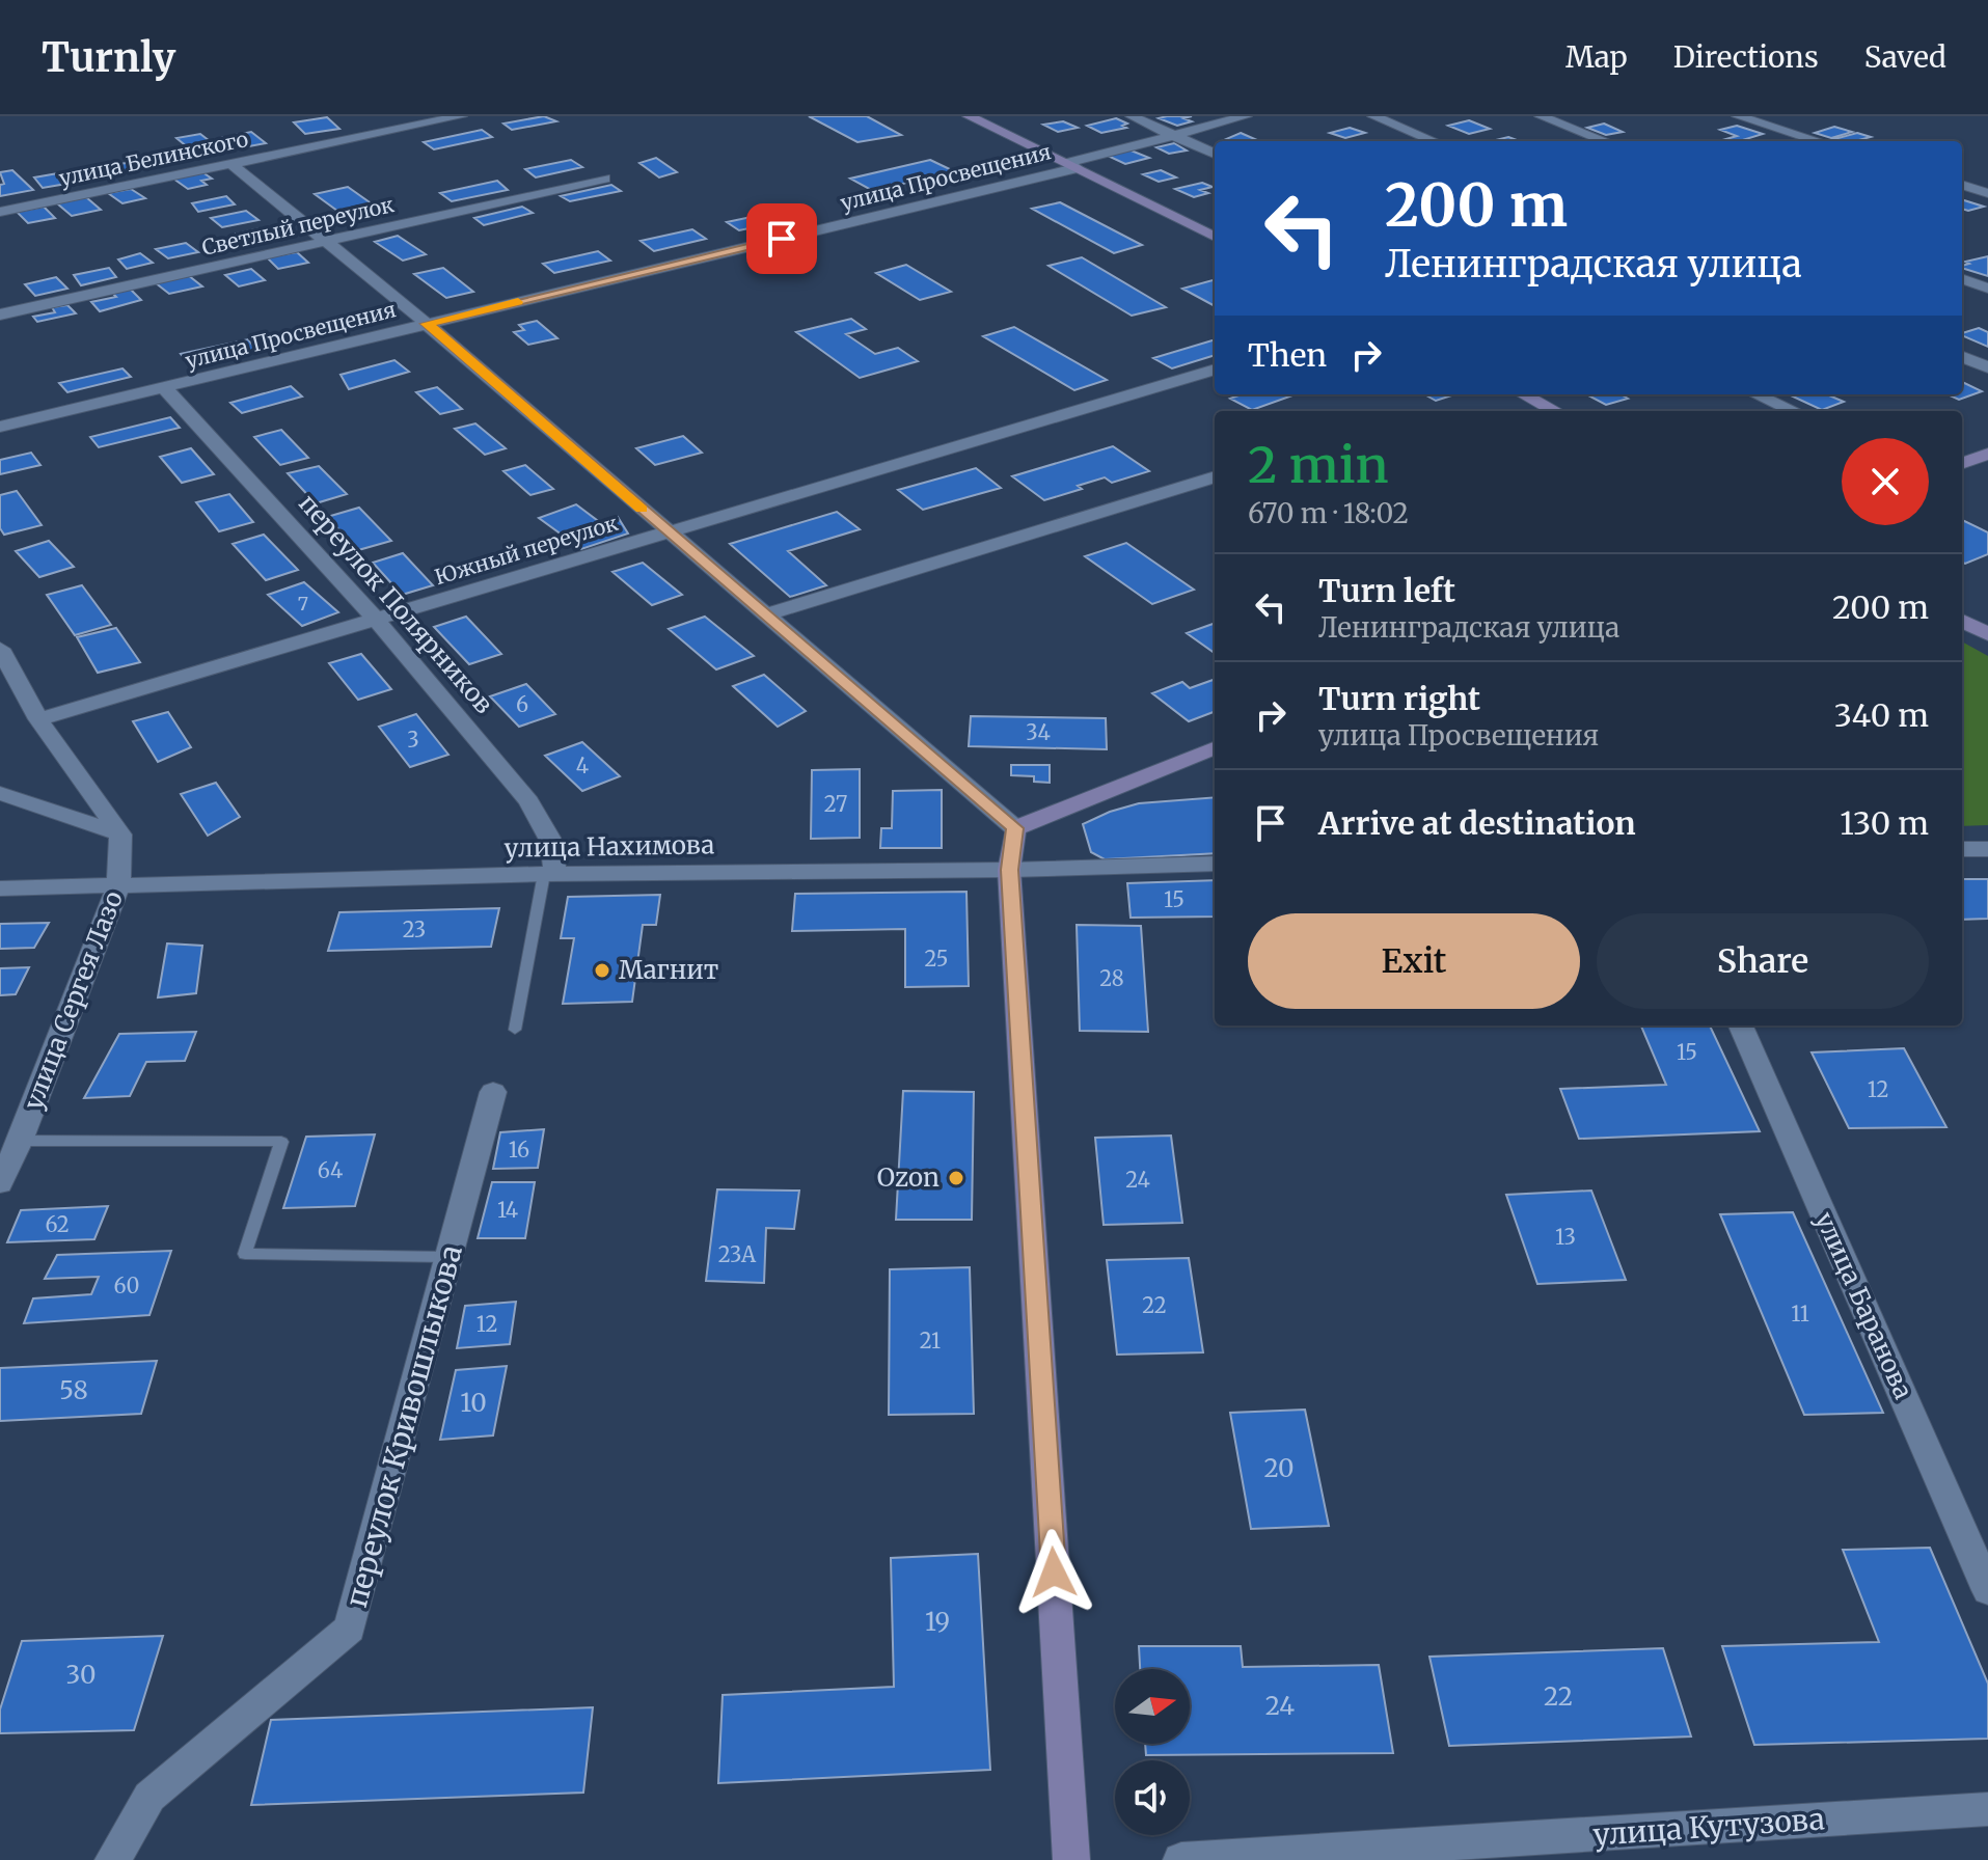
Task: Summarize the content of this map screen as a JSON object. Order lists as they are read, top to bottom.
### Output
{
  "streets": {
    "street": [
      "улица Белинского",
      "улица Просвещения",
      "Светлый переулок",
      "Южный переулок",
      "переулок Полярников",
      "улица Нахимова",
      "улица Сергея Лазо",
      "улица Баранова",
      "переулок Кривошлыкова",
      "улица Кутузова"
    ]
  },
  "crossings": [
    ["улица Просвещения", "переулок Полярников"],
    ["Южный переулок", "переулок Полярников"],
    ["переулок Полярников", "улица Нахимова"],
    ["улица Нахимова", "улица Сергея Лазо"]
  ],
  "places": ["Магнит", "Ozon"],
  "house_numbers": [
    "7",
    "6",
    "34",
    "3",
    "4",
    "27",
    "15",
    "23",
    "25",
    "28",
    "15",
    "12",
    "16",
    "64",
    "24",
    "14",
    "62",
    "13",
    "23А",
    "60",
    "22",
    "11",
    "12",
    "21",
    "58",
    "10",
    "20",
    "19",
    "30",
    "22",
    "24"
  ],
  "north": "right",
  "page": {
    "header": "Turnly",
    "nav": ["Map", "Directions", "Saved"],
    "turn": ["200 m", "Ленинградская улица"],
    "then": "Then",
    "heading": ["2 min", "670 m · 18:02"],
    "list": [
      {
        "name": "Turn left",
        "note": "Ленинградская улица",
        "value": "200 m"
      },
      {
        "name": "Turn right",
        "note": "улица Просвещения",
        "value": "340 m"
      },
      {
        "name": "Arrive at destination",
        "value": "130 m"
      }
    ],
    "buttons": ["Exit", "Share"]
  }
}
